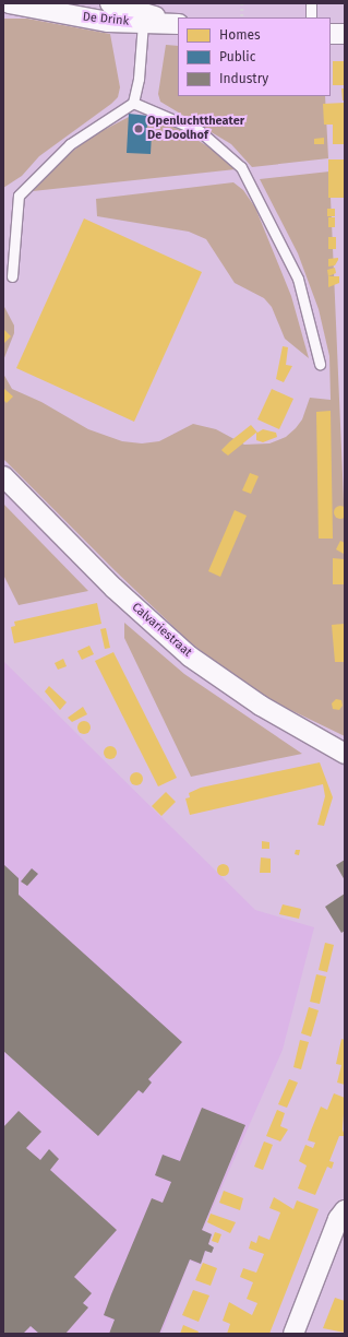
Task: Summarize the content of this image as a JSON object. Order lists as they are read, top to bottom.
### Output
{
  "streets": {
    "street": ["De Drink", "Calvariestraat"]
  },
  "places": ["Openluchttheater De Doolhof"],
  "legend": ["Homes", "Public", "Industry"]
}
